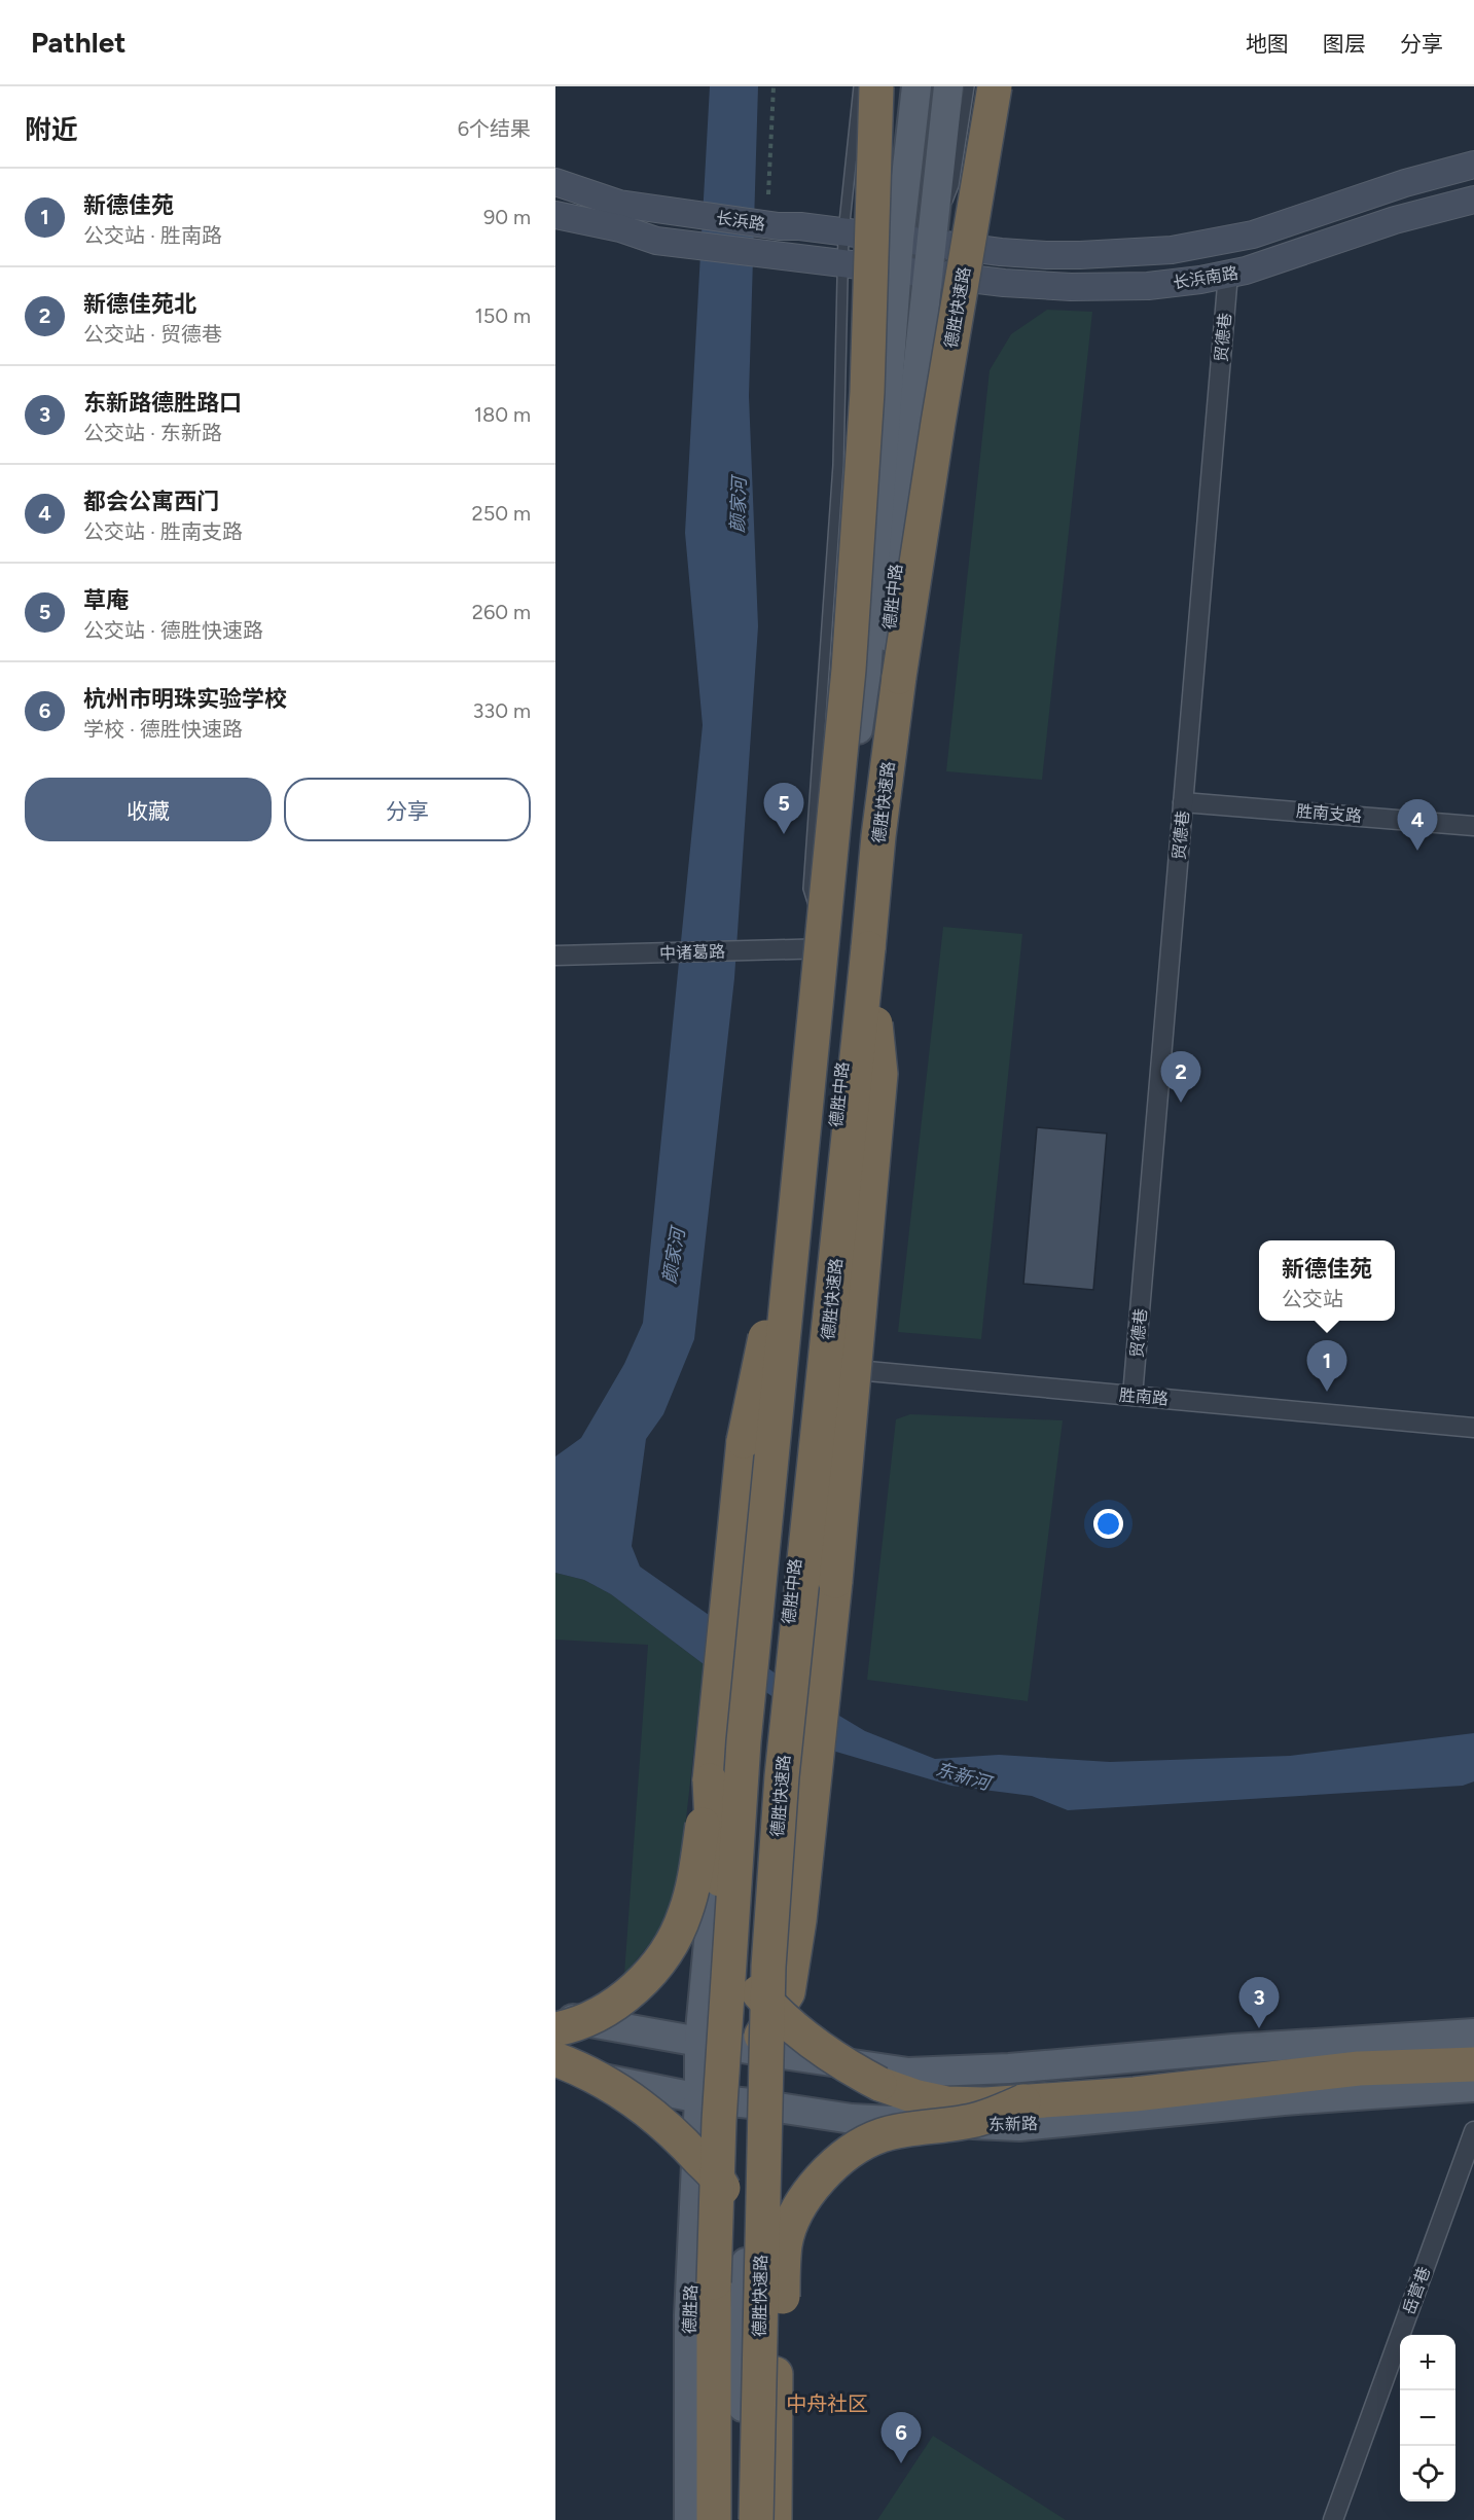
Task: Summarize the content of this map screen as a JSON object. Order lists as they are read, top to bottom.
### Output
{
  "streets": {
    "highway": ["德胜快速路"],
    "main road": [
      "长浜路",
      "长浜南路",
      "德胜中路",
      "东新路",
      "德胜路"
    ],
    "street": [
      "贸德巷",
      "胜南支路",
      "中诸葛路",
      "胜南路",
      "岳营巷"
    ]
  },
  "crossings": [
    ["长浜路", "长浜南路"],
    ["长浜路", "德胜中路"],
    ["长浜南路", "贸德巷"],
    ["长浜南路", "德胜中路"],
    ["贸德巷", "胜南支路"],
    ["贸德巷", "胜南路"],
    ["德胜中路", "中诸葛路"],
    ["德胜中路", "胜南路"],
    ["德胜中路", "东新路"],
    ["德胜中路", "德胜路"],
    ["东新路", "德胜路"]
  ],
  "districts": ["中舟社区"],
  "water": ["颜家河", "东新河"],
  "page": {
    "header": "Pathlet",
    "nav": ["地图", "图层", "分享"],
    "heading": ["附近", "6个结果"],
    "list": [
      {
        "mark": "1",
        "name": "新德佳苑",
        "note": "公交站 · 胜南路",
        "value": "90 m"
      },
      {
        "mark": "2",
        "name": "新德佳苑北",
        "note": "公交站 · 贸德巷",
        "value": "150 m"
      },
      {
        "mark": "3",
        "name": "东新路德胜路口",
        "note": "公交站 · 东新路",
        "value": "180 m"
      },
      {
        "mark": "4",
        "name": "都会公寓西门",
        "note": "公交站 · 胜南支路",
        "value": "250 m"
      },
      {
        "mark": "5",
        "name": "草庵",
        "note": "公交站 · 德胜快速路",
        "value": "260 m"
      },
      {
        "mark": "6",
        "name": "杭州市明珠实验学校",
        "note": "学校 · 德胜快速路",
        "value": "330 m"
      }
    ],
    "buttons": ["收藏", "分享"],
    "pins": [
      "5",
      "4",
      "2",
      "1",
      "3",
      "6"
    ],
    "popup": ["新德佳苑", "公交站"],
    "map_buttons": ["+", "−"]
  }
}
